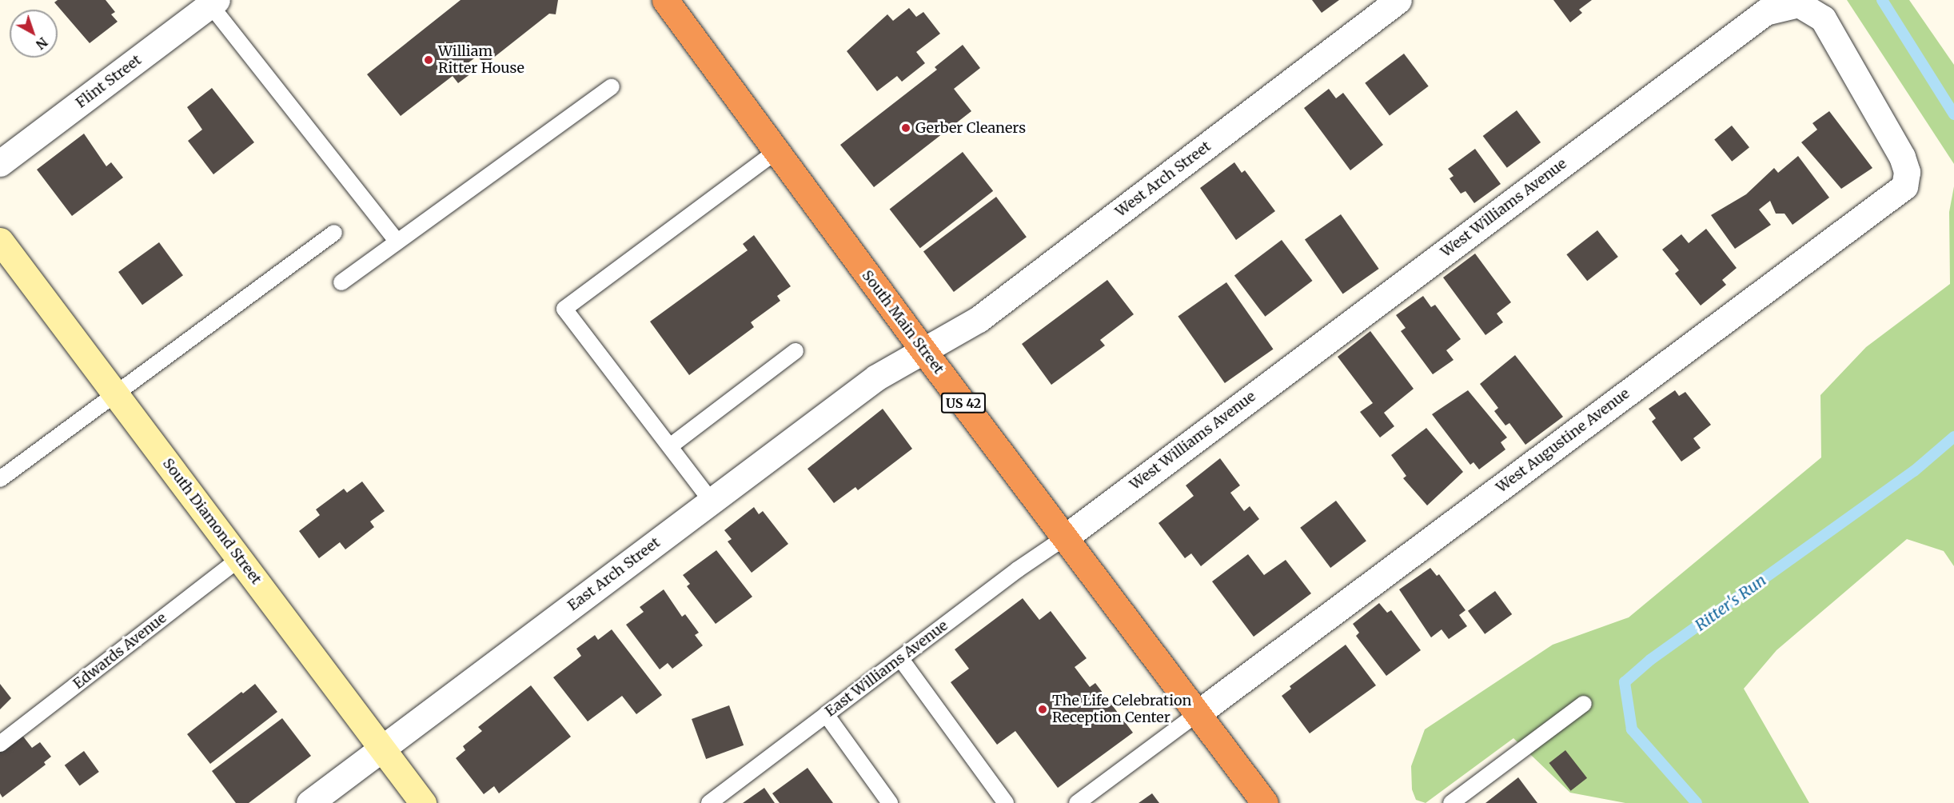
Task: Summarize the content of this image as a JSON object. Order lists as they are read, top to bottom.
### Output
{
  "streets": {
    "highway": ["South Main Street", "US 42"],
    "street": [
      "Flint Street",
      "West Arch Street",
      "West Williams Avenue",
      "West Augustine Avenue",
      "South Diamond Street",
      "East Arch Street"
    ],
    "lane": ["Edwards Avenue", "East Williams Avenue"]
  },
  "crossings": [
    ["West Arch Street", "South Main Street"],
    ["West Arch Street", "East Arch Street"],
    ["West Williams Avenue", "South Main Street"],
    ["West Williams Avenue", "West Augustine Avenue"],
    ["West Williams Avenue", "East Williams Avenue"],
    ["South Main Street", "West Augustine Avenue"],
    ["South Main Street", "East Arch Street"],
    ["South Main Street", "East Williams Avenue"],
    ["South Diamond Street", "East Arch Street"],
    ["South Diamond Street", "Edwards Avenue"]
  ],
  "water": ["Ritter's Run"],
  "places": ["William Ritter House", "Gerber Cleaners", "The Life Celebration Reception Center"],
  "north": "bottom right"
}
